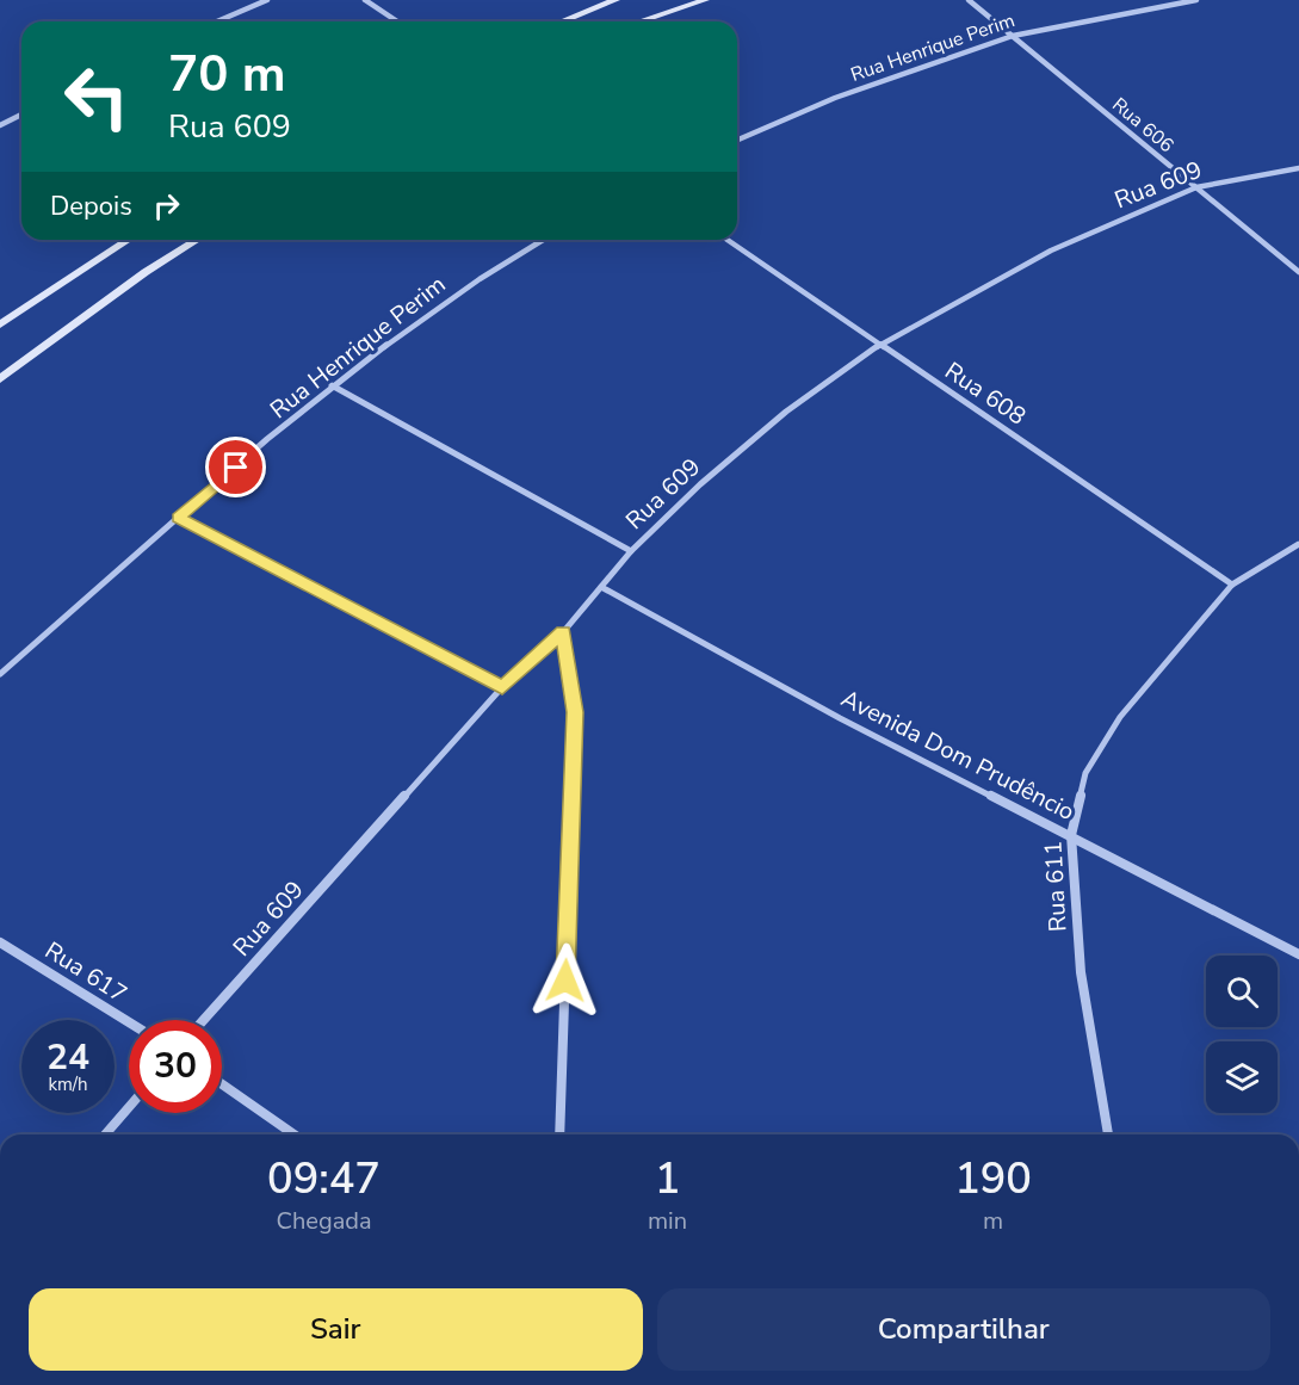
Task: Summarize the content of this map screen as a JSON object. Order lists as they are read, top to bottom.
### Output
{
  "streets": {
    "street": [
      "Rua Henrique Perim",
      "Rua 606",
      "Rua 609",
      "Rua 608",
      "Avenida Dom Prudêncio",
      "Rua 611",
      "Rua 617"
    ]
  },
  "crossings": [
    ["Rua Henrique Perim", "Rua 606"],
    ["Rua 606", "Rua 609"],
    ["Rua 609", "Rua 608"],
    ["Rua 609", "Avenida Dom Prudêncio"],
    ["Rua 608", "Rua 611"],
    ["Avenida Dom Prudêncio", "Rua 611"]
  ],
  "page": {
    "turn": ["70 m", "Rua 609"],
    "then": "Depois",
    "speed": "24 km/h",
    "limit": "30",
    "eta": [
      "09:47",
      "Chegada",
      "1",
      "min",
      "190",
      "m"
    ],
    "buttons": ["Sair", "Compartilhar"]
  }
}
